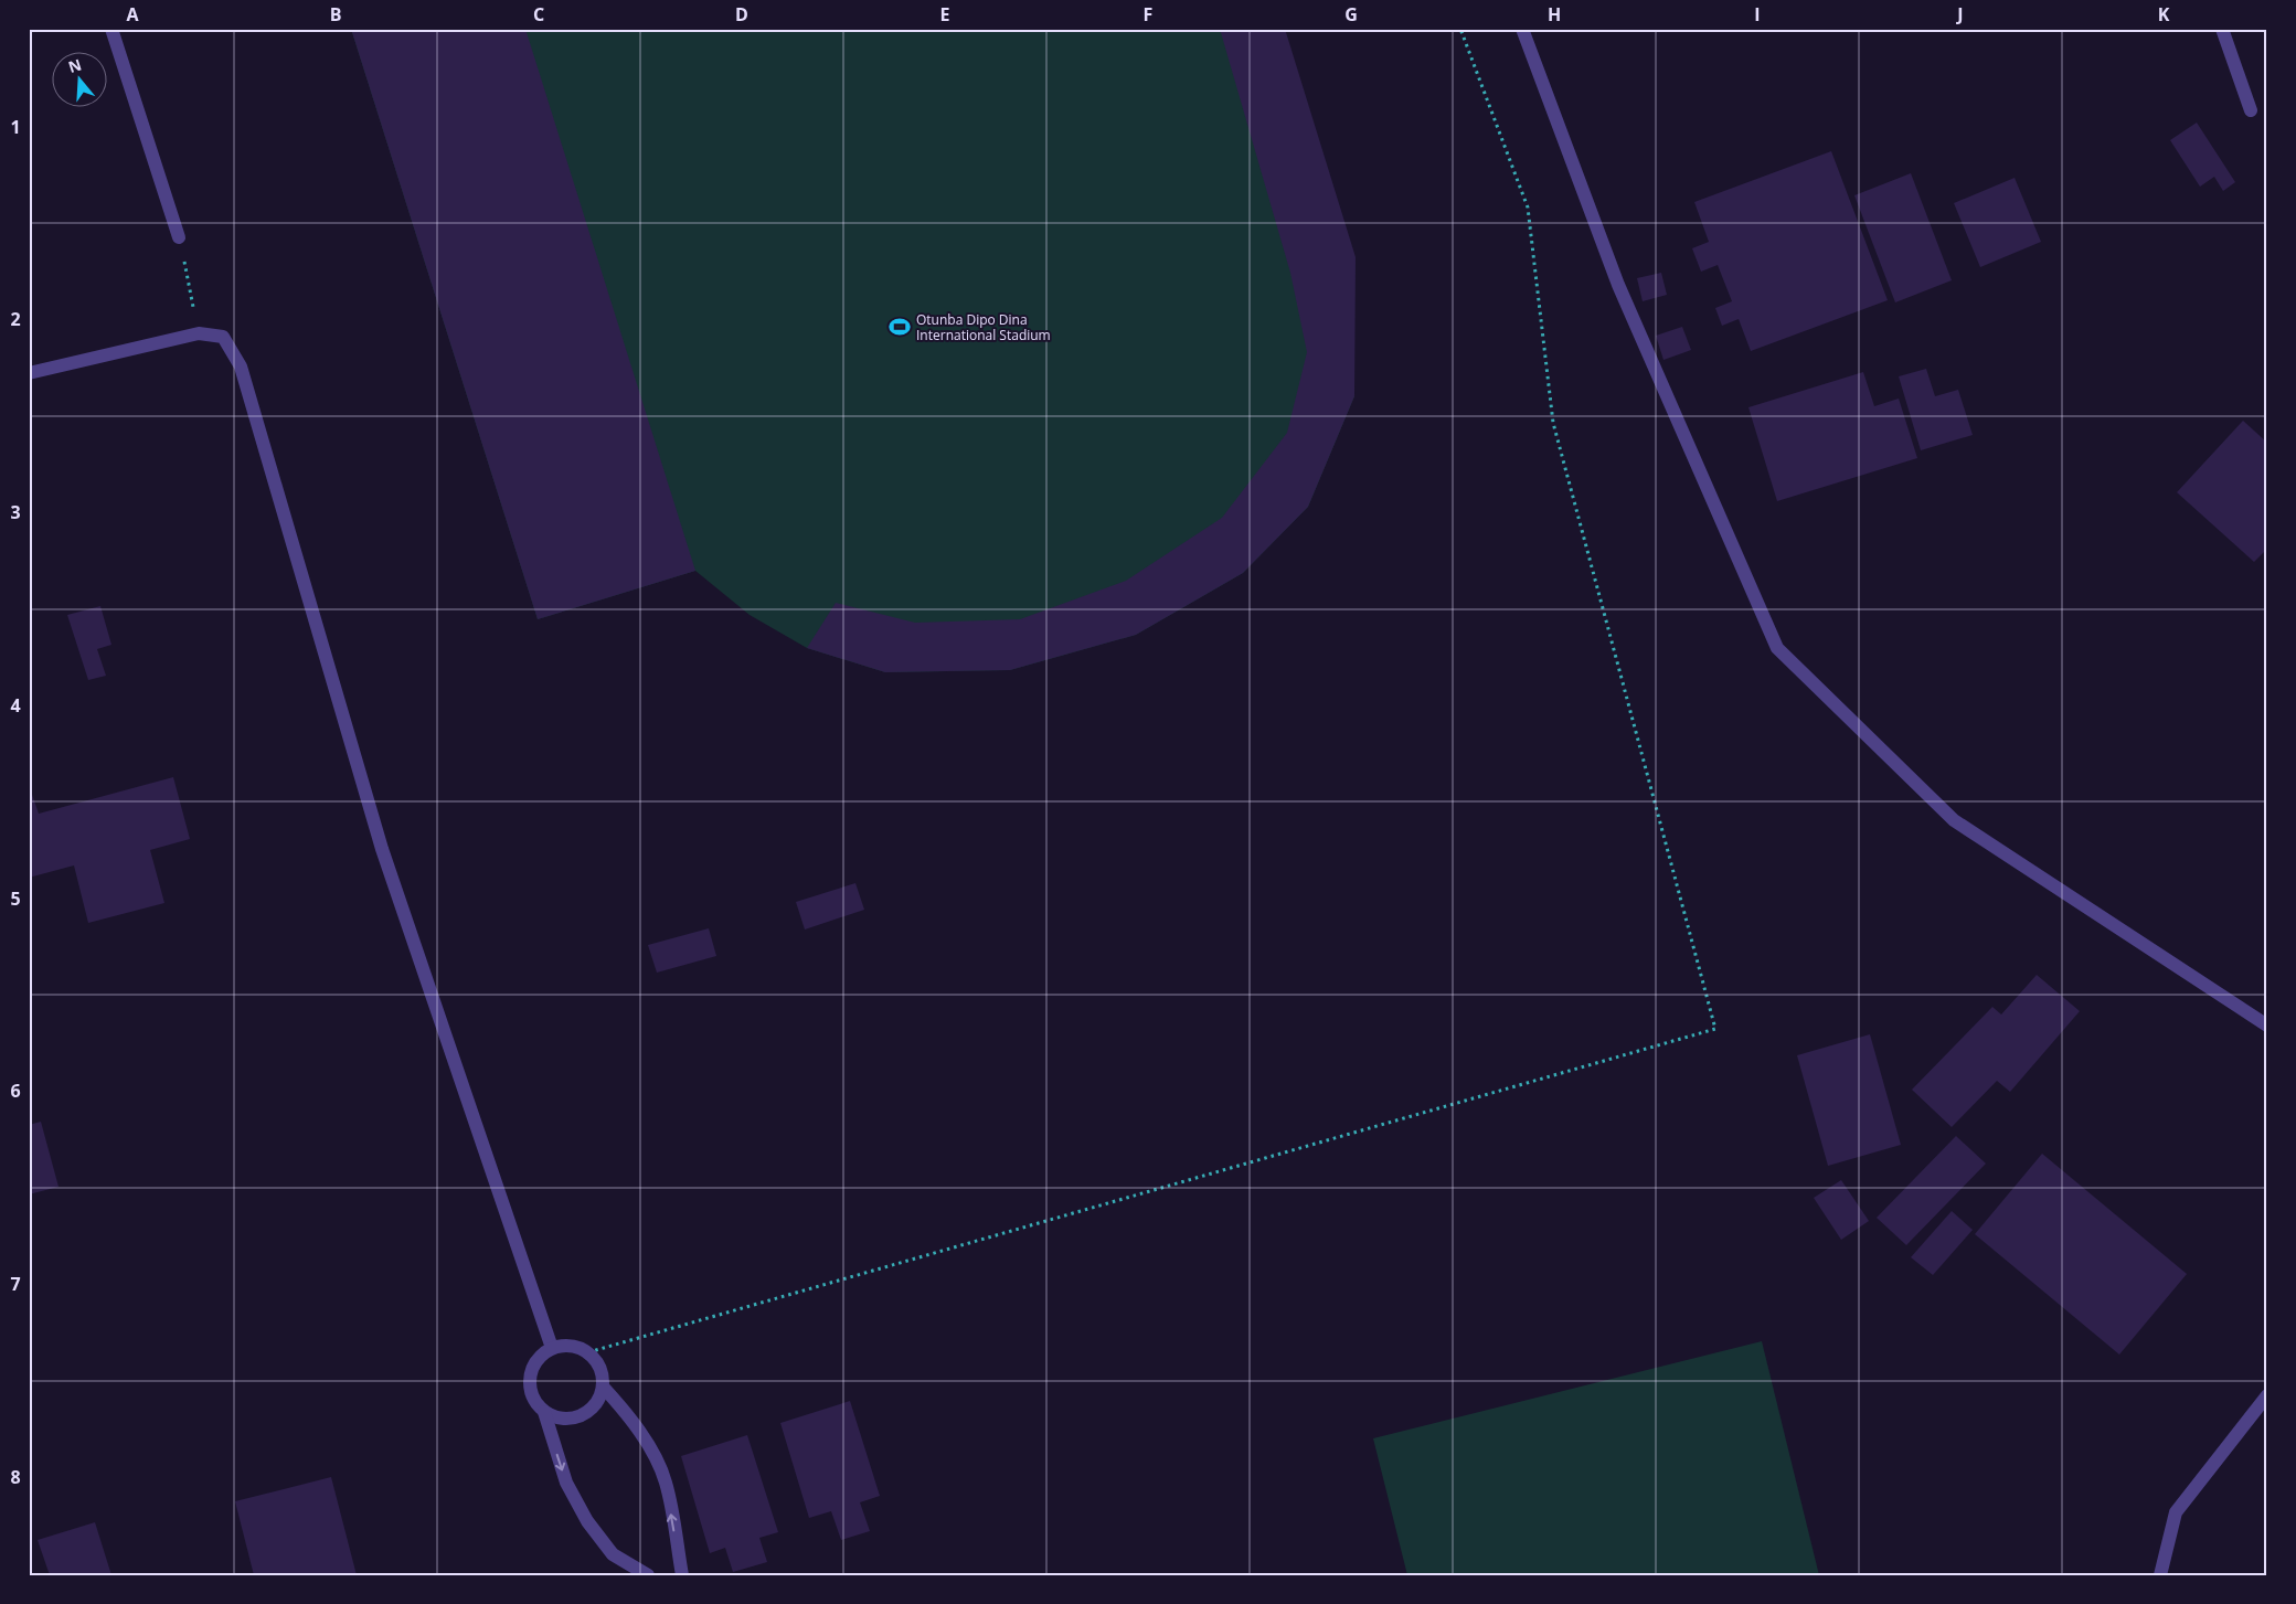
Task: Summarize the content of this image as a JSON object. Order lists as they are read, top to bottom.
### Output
{
  "places": {
    "sports": ["Otunba Dipo Dina International Stadium"]
  },
  "north": "top",
  "grid": {
    "columns": [
      "A",
      "B",
      "C",
      "D",
      "E",
      "F",
      "G",
      "H",
      "I",
      "J",
      "K"
    ],
    "rows": [
      "1",
      "2",
      "3",
      "4",
      "5",
      "6",
      "7",
      "8"
    ]
  }
}
